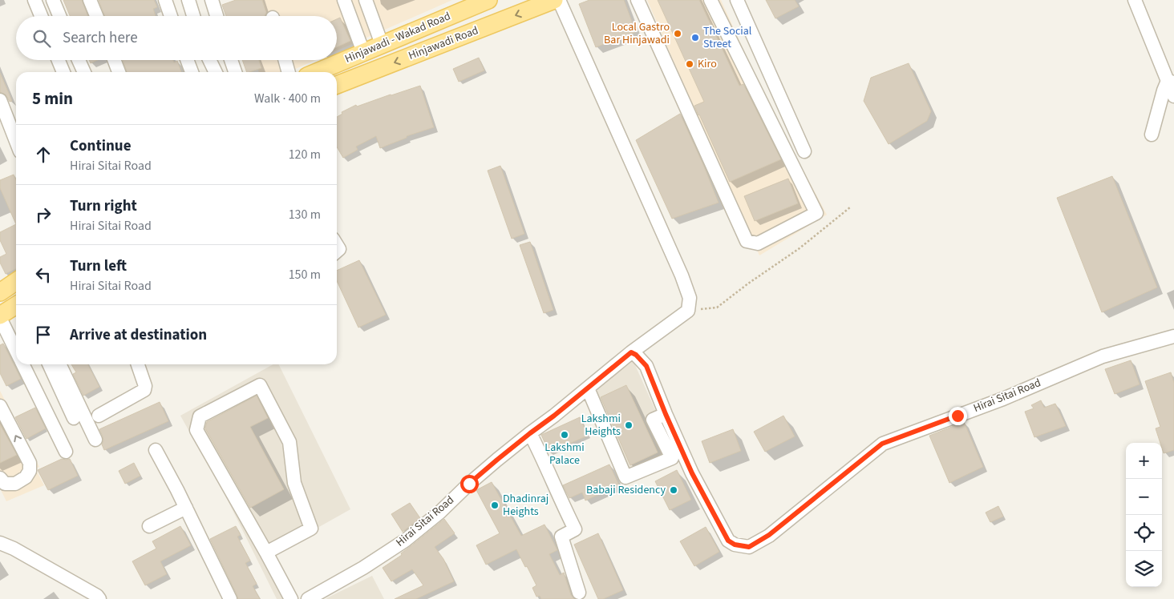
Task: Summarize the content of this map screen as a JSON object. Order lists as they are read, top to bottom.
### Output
{
  "streets": {
    "main road": ["Hinjawadi - Wakad Road", "Hinjawadi Road"],
    "street": ["Hirai Sitai Road"]
  },
  "one_way": ["Hinjawadi Road"],
  "places": [
    "Local Gastro Bar Hinjawadi",
    "The Social Street",
    "Kiro",
    "Lakshmi Heights",
    "Lakshmi Palace",
    "Babaji Residency",
    "Dhadinraj Heights"
  ],
  "page": {
    "search": "Search here",
    "heading": ["5 min", "Walk · 400 m"],
    "list": [
      ["Continue", "Hirai Sitai Road", "120 m"],
      ["Turn right", "Hirai Sitai Road", "130 m"],
      ["Turn left", "Hirai Sitai Road", "150 m"],
      "Arrive at destination"
    ],
    "map_buttons": ["+", "−"]
  }
}
